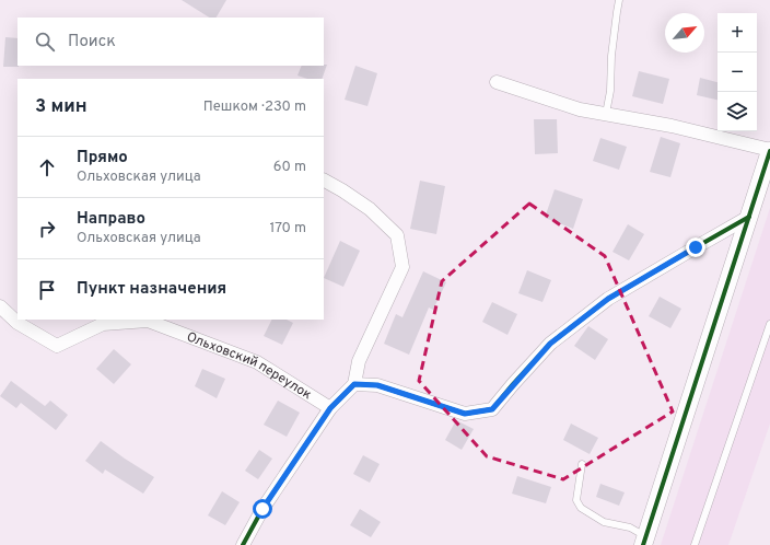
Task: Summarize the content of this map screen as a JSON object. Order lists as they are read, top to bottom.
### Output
{
  "streets": {
    "street": ["Ольховский переулок"]
  },
  "north": "top right",
  "page": {
    "map_buttons": ["+", "−"],
    "search": "Поиск",
    "heading": ["3 мин", "Пешком · 230 m"],
    "list": [
      ["Прямо", "Ольховская улица", "60 m"],
      ["Направо", "Ольховская улица", "170 m"],
      "Пункт назначения"
    ]
  }
}
